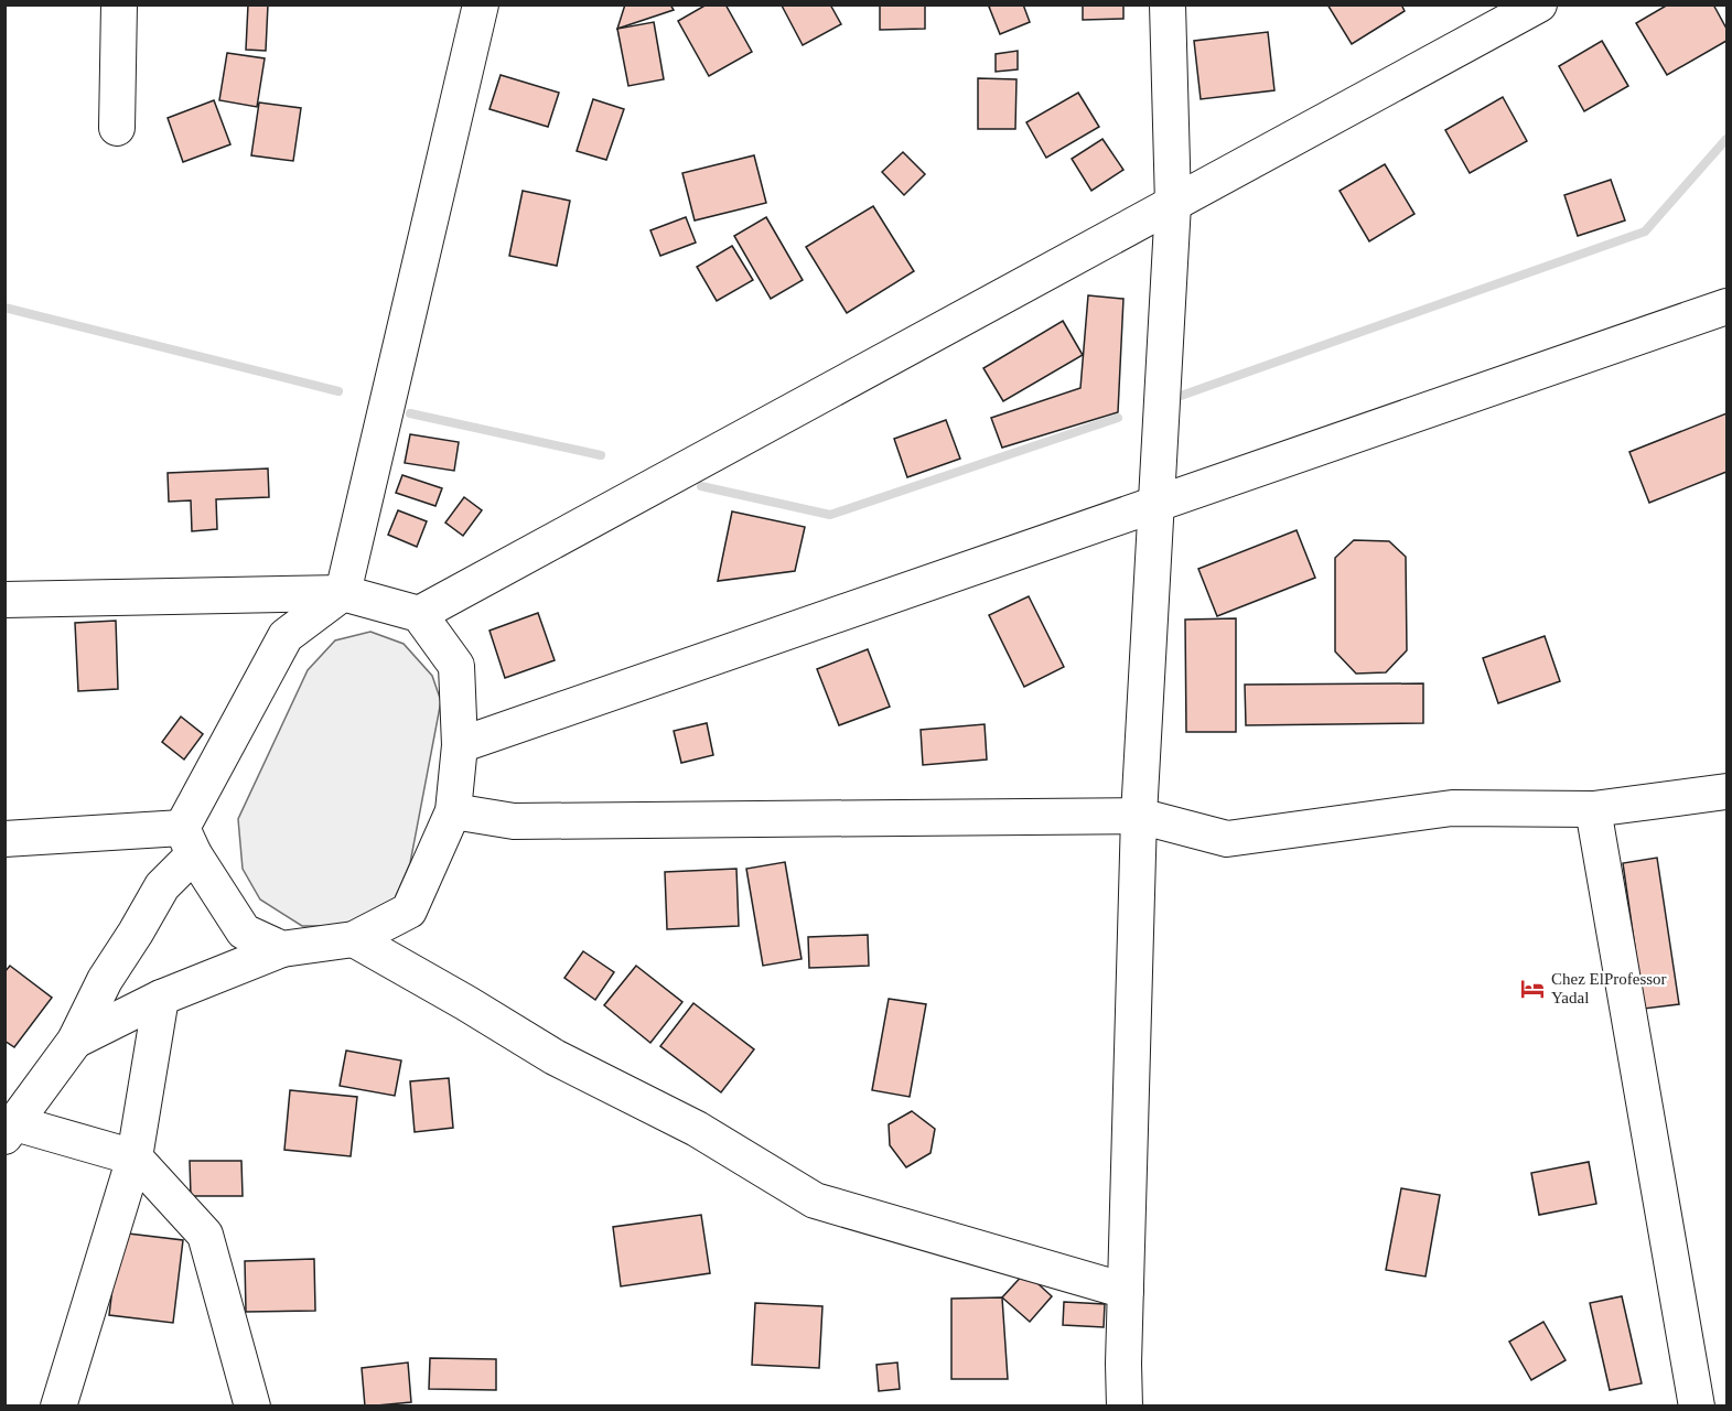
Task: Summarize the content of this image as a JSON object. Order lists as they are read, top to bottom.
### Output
{
  "places": {
    "hotel": ["Chez ElProfessor Yadal"]
  }
}
